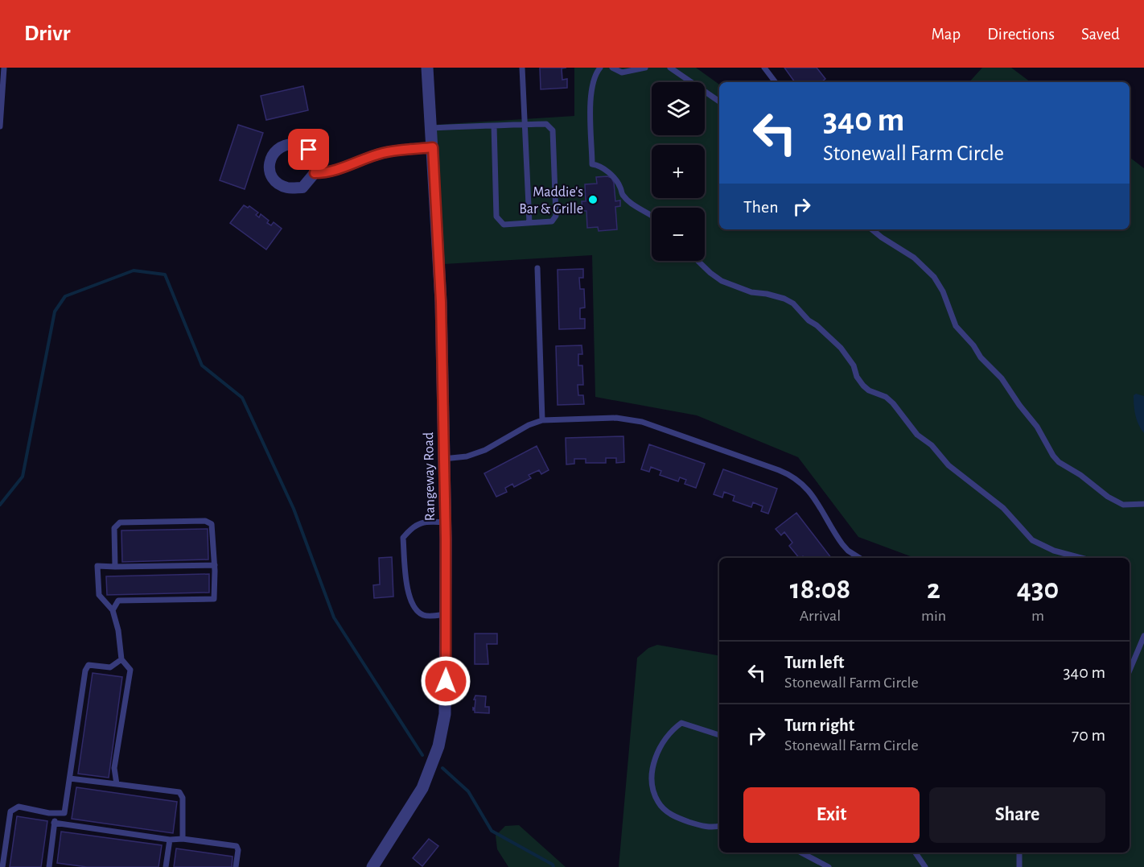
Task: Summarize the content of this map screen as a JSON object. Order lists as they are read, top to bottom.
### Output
{
  "streets": {
    "street": ["Rangeway Road"]
  },
  "places": ["Maddie's Bar & Grille"],
  "page": {
    "header": "Drivr",
    "nav": ["Map", "Directions", "Saved"],
    "map_buttons": ["+", "−"],
    "turn": ["340 m", "Stonewall Farm Circle"],
    "then": "Then",
    "eta": [
      "18:08",
      "Arrival",
      "2",
      "min",
      "430",
      "m"
    ],
    "list": [
      {
        "name": "Turn left",
        "note": "Stonewall Farm Circle",
        "value": "340 m"
      },
      {
        "name": "Turn right",
        "note": "Stonewall Farm Circle",
        "value": "70 m"
      }
    ],
    "buttons": ["Exit", "Share"]
  }
}
